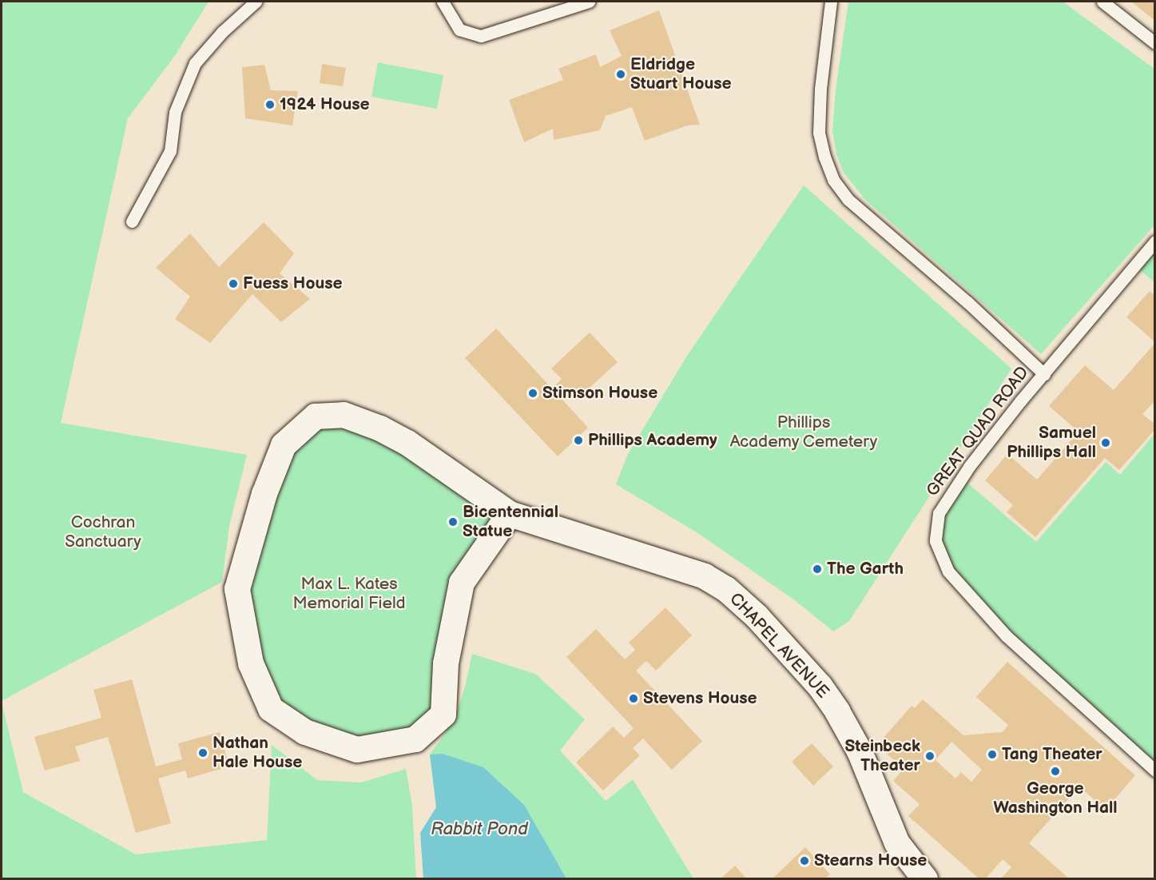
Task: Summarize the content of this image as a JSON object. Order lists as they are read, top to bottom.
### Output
{
  "streets": {
    "street": ["CHAPEL AVENUE"],
    "lane": ["GREAT QUAD ROAD"]
  },
  "water": ["Rabbit Pond"],
  "parks": ["Phillips Academy Cemetery", "Cochran Sanctuary", "Max L. Kates Memorial Field"],
  "places": [
    "Eldridge Stuart House",
    "1924 House",
    "Fuess House",
    "Stimson House",
    "Phillips Academy",
    "Samuel Phillips Hall",
    "Bicentennial Statue",
    "The Garth",
    "Stevens House",
    "Nathan Hale House",
    "Tang Theater",
    "Steinbeck Theater",
    "George Washington Hall",
    "Stearns House"
  ]
}
